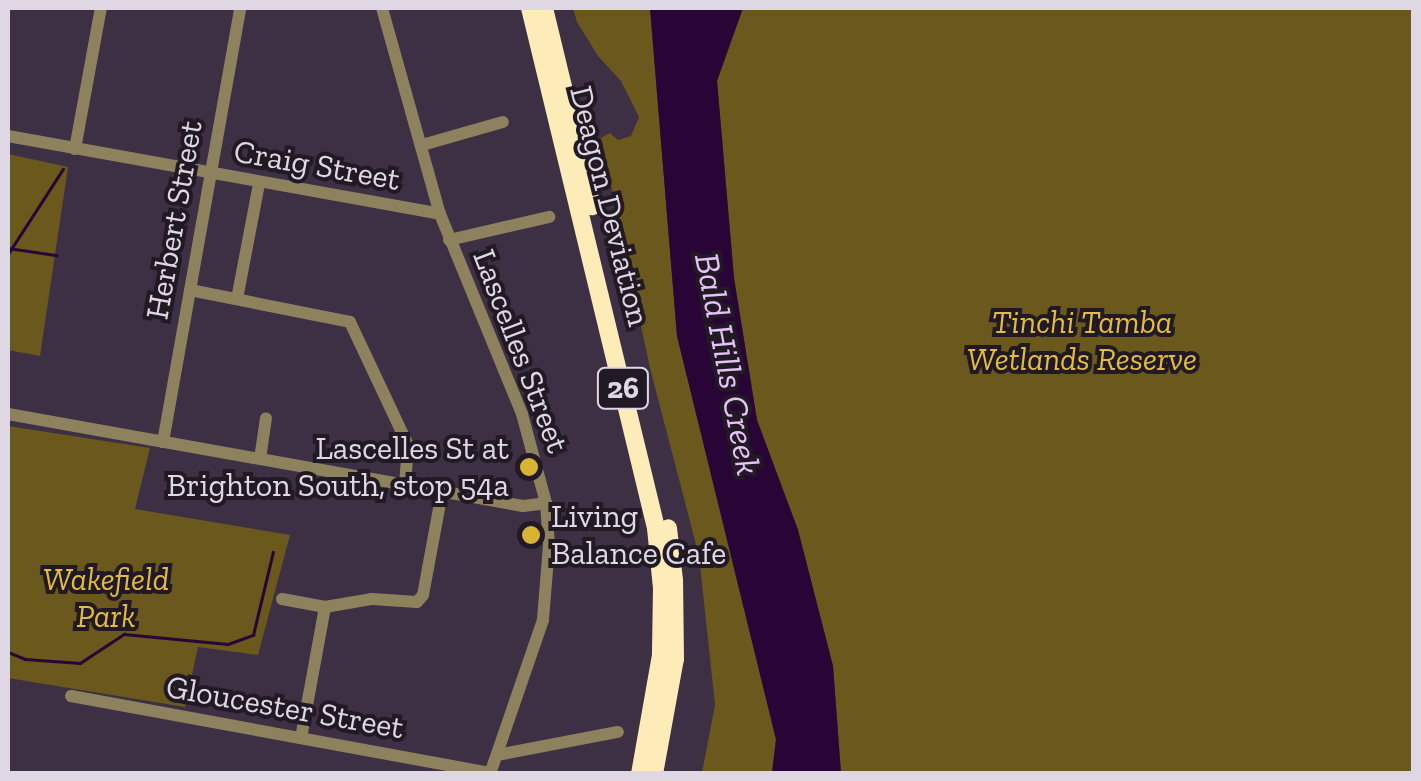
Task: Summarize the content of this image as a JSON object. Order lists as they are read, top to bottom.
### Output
{
  "streets": {
    "highway": ["Deagon Deviation", "26"],
    "street": [
      "Craig Street",
      "Herbert Street",
      "Lascelles Street",
      "Gloucester Street"
    ]
  },
  "crossings": [
    ["Craig Street", "Herbert Street"],
    ["Craig Street", "Lascelles Street"],
    ["Lascelles Street", "Gloucester Street"]
  ],
  "water": ["Bald Hills Creek"],
  "parks": ["Tinchi Tamba Wetlands Reserve", "Wakefield Park"],
  "places": ["Lascelles St at Brighton South, stop 54a", "Living Balance Cafe"]
}
